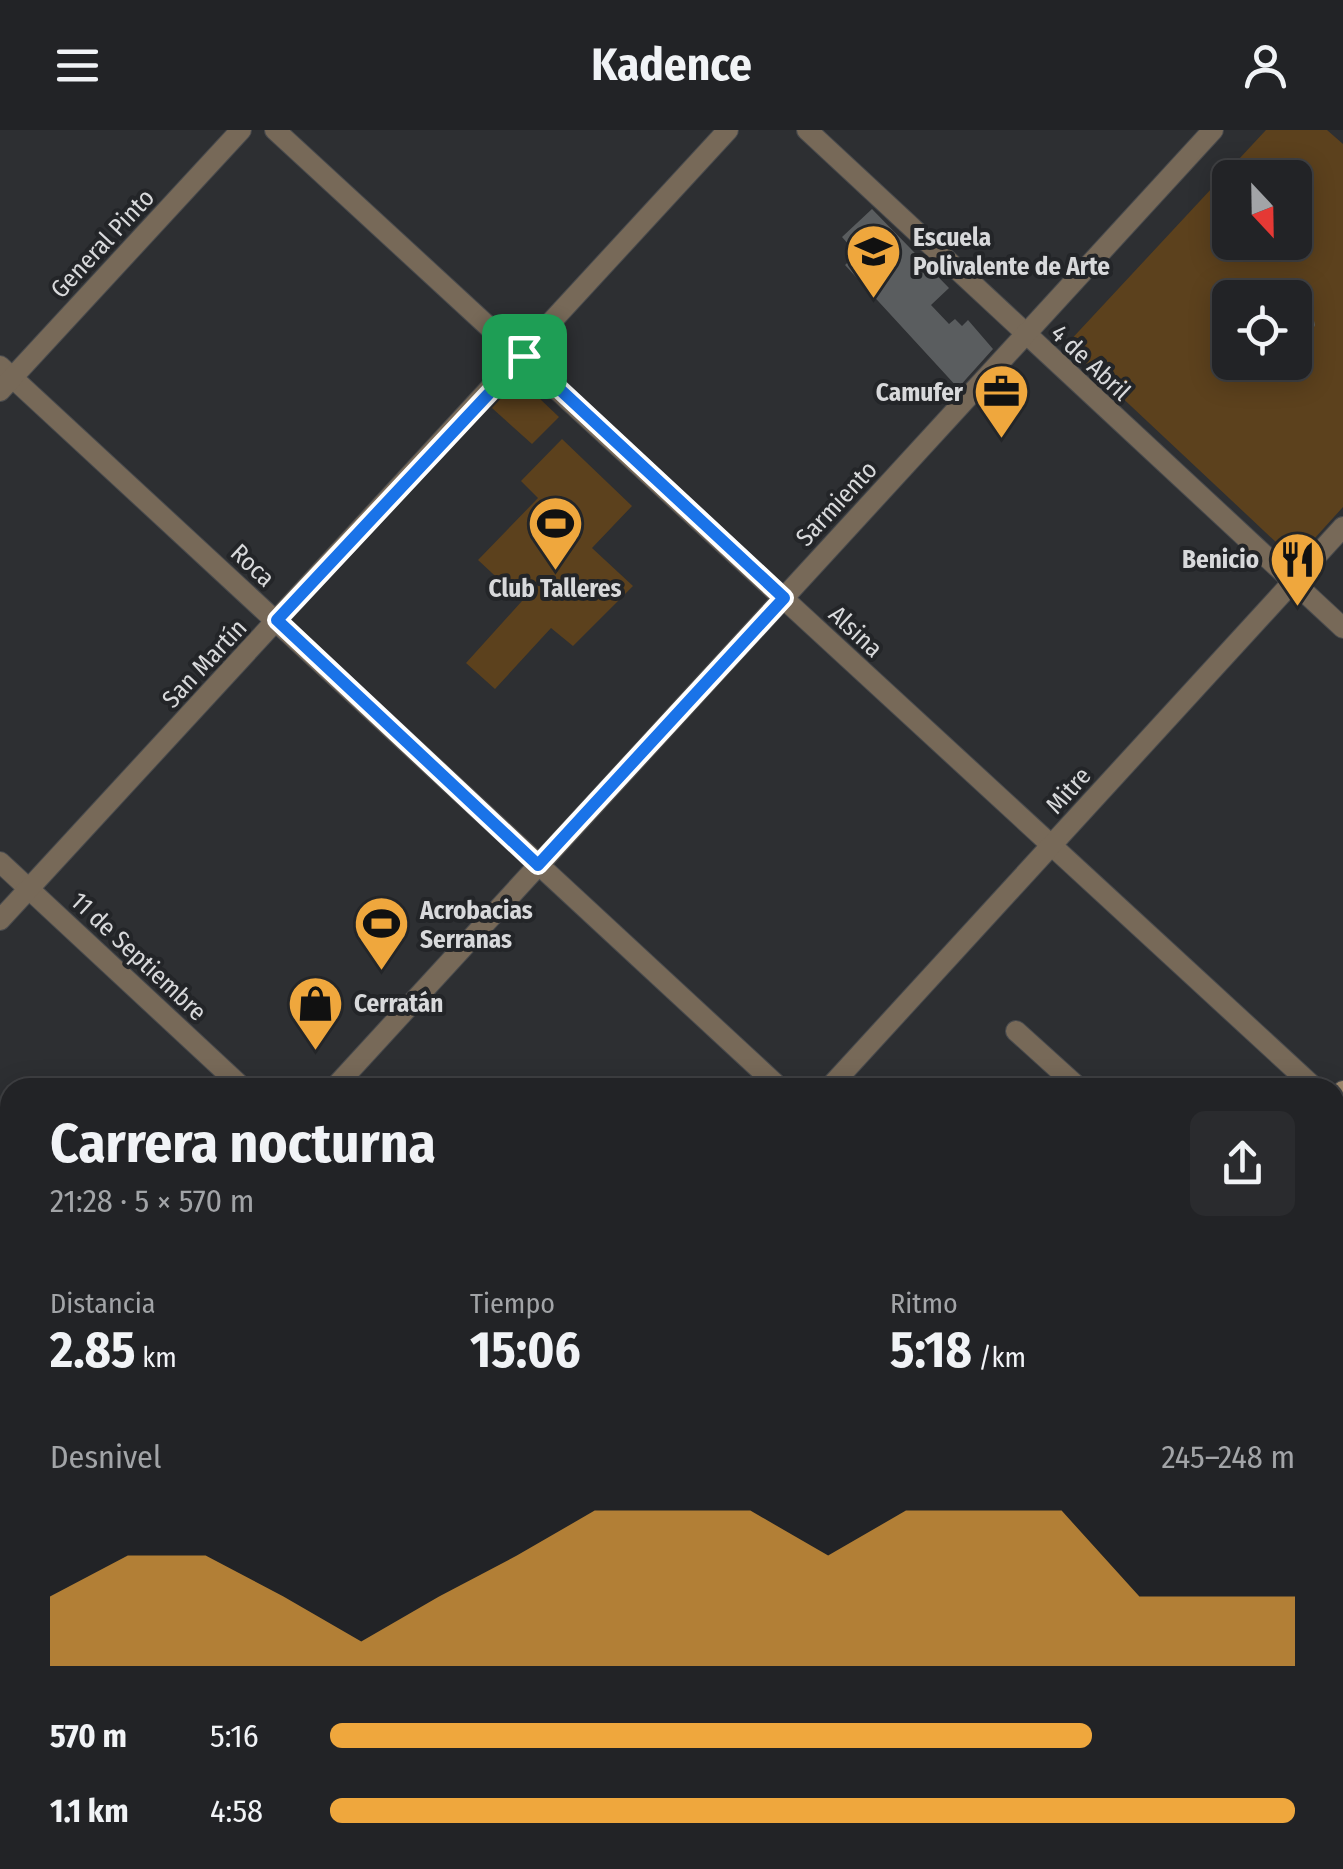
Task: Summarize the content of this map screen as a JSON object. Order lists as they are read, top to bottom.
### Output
{
  "streets": {
    "street": [
      "General Pinto",
      "4 de Abril",
      "Sarmiento",
      "Roca",
      "Alsina",
      "San Martín",
      "Mitre",
      "11 de Septiembre"
    ]
  },
  "crossings": [
    ["General Pinto", "Roca"],
    ["4 de Abril", "Sarmiento"],
    ["4 de Abril", "Mitre"],
    ["Sarmiento", "Roca"],
    ["Sarmiento", "Alsina"],
    ["Roca", "San Martín"],
    ["Alsina", "San Martín"],
    ["Alsina", "Mitre"],
    ["San Martín", "11 de Septiembre"]
  ],
  "places": {
    "school or university": ["Escuela Polivalente de Arte"],
    "office": ["Camufer"],
    "sports": ["Club Talleres", "Acrobacias Serranas"],
    "restaurant": ["Benicio"],
    "shop": ["Cerratán"]
  },
  "north": "bottom",
  "page": {
    "header": "Kadence",
    "heading": ["Carrera nocturna", "21:28 · 5 × 570 m"],
    "stats": [
      ["Distancia", "2.85 km"],
      ["Tiempo", "15:06"],
      ["Ritmo", "5:18 /km"]
    ],
    "chart": ["Desnivel", "245–248 m"],
    "list": [
      {
        "name": "570 m",
        "note": "5:16"
      },
      {
        "name": "1.1 km",
        "note": "4:58"
      }
    ]
  }
}
